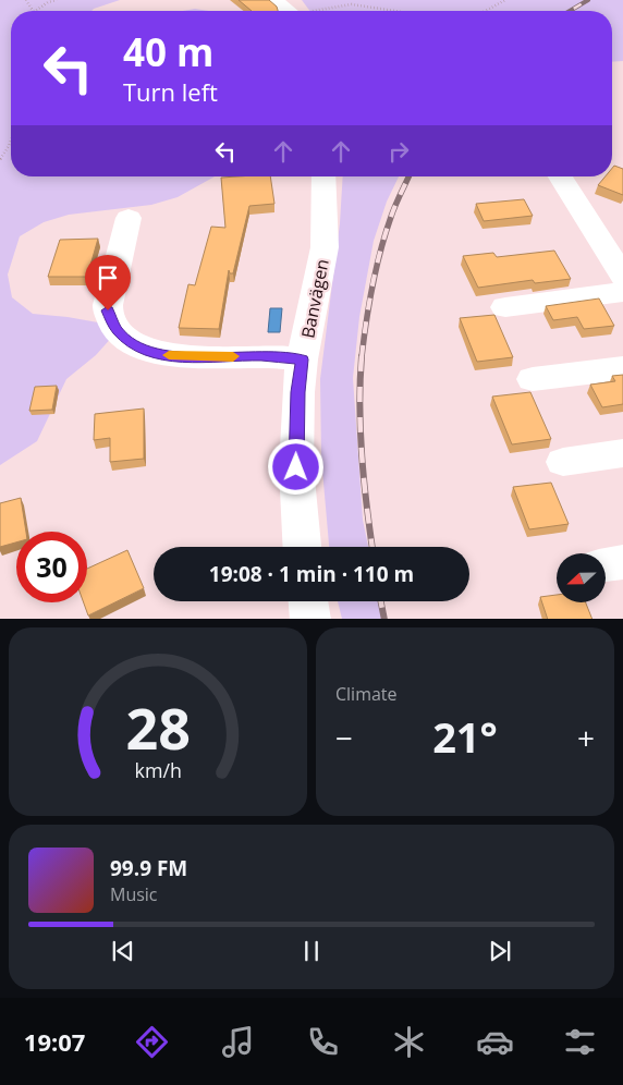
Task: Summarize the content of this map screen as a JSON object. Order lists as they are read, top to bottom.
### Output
{
  "streets": {
    "street": ["Banvägen"]
  },
  "north": "left",
  "page": {
    "turn": ["40 m", "Turn left"],
    "limit": "30",
    "trip": "19:08 · 1 min · 110 m",
    "tile": "Climate",
    "heat": ["−", "21°", "+"],
    "song": ["99.9 FM", "Music"],
    "tabs": "19:07",
    "gauge": ["28", "km/h"]
  }
}
